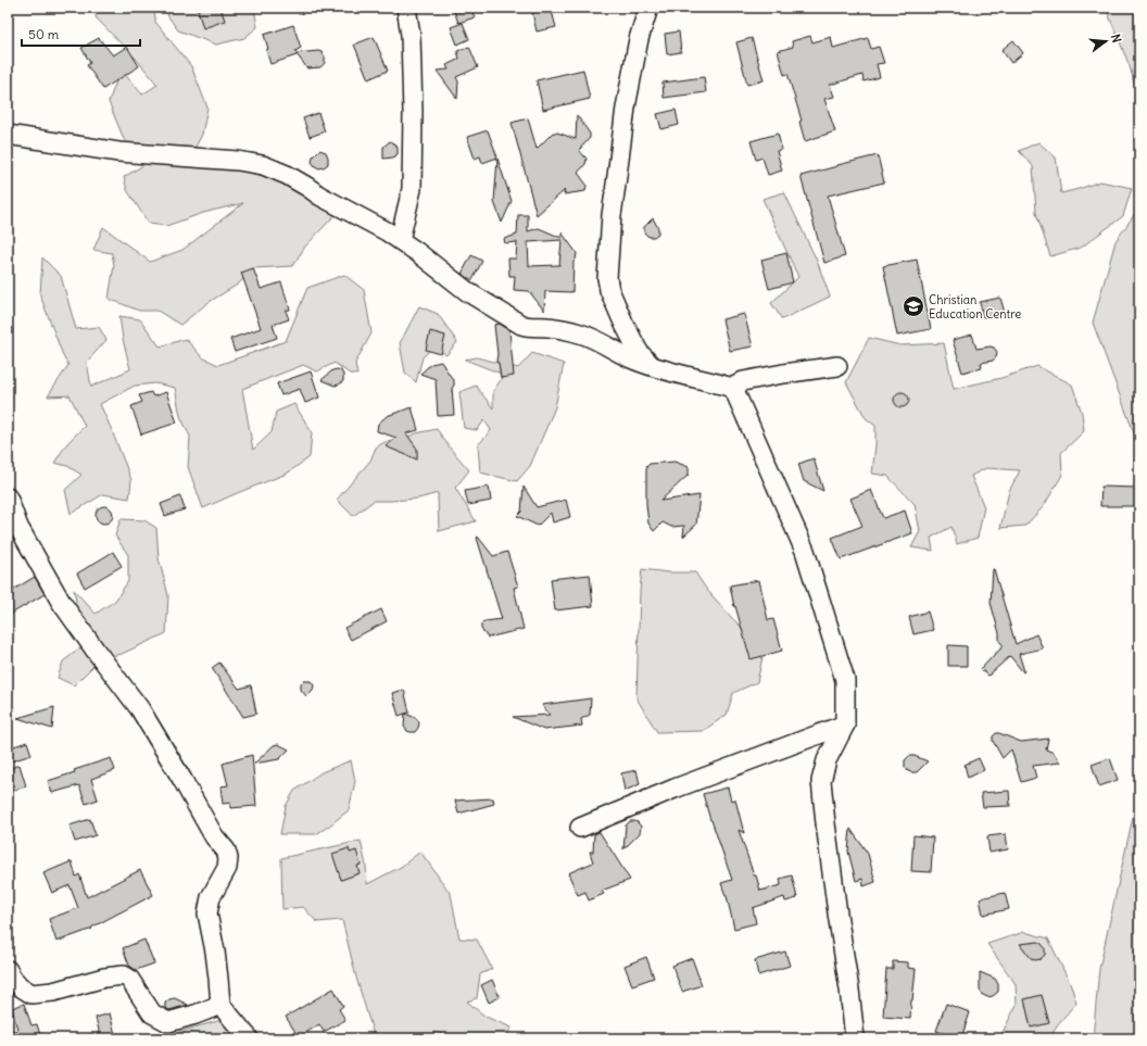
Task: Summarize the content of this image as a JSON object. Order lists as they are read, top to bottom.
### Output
{
  "places": {
    "school or university": ["Christian Education Centre"]
  },
  "scale_bar": "50 m",
  "north": "right"
}
